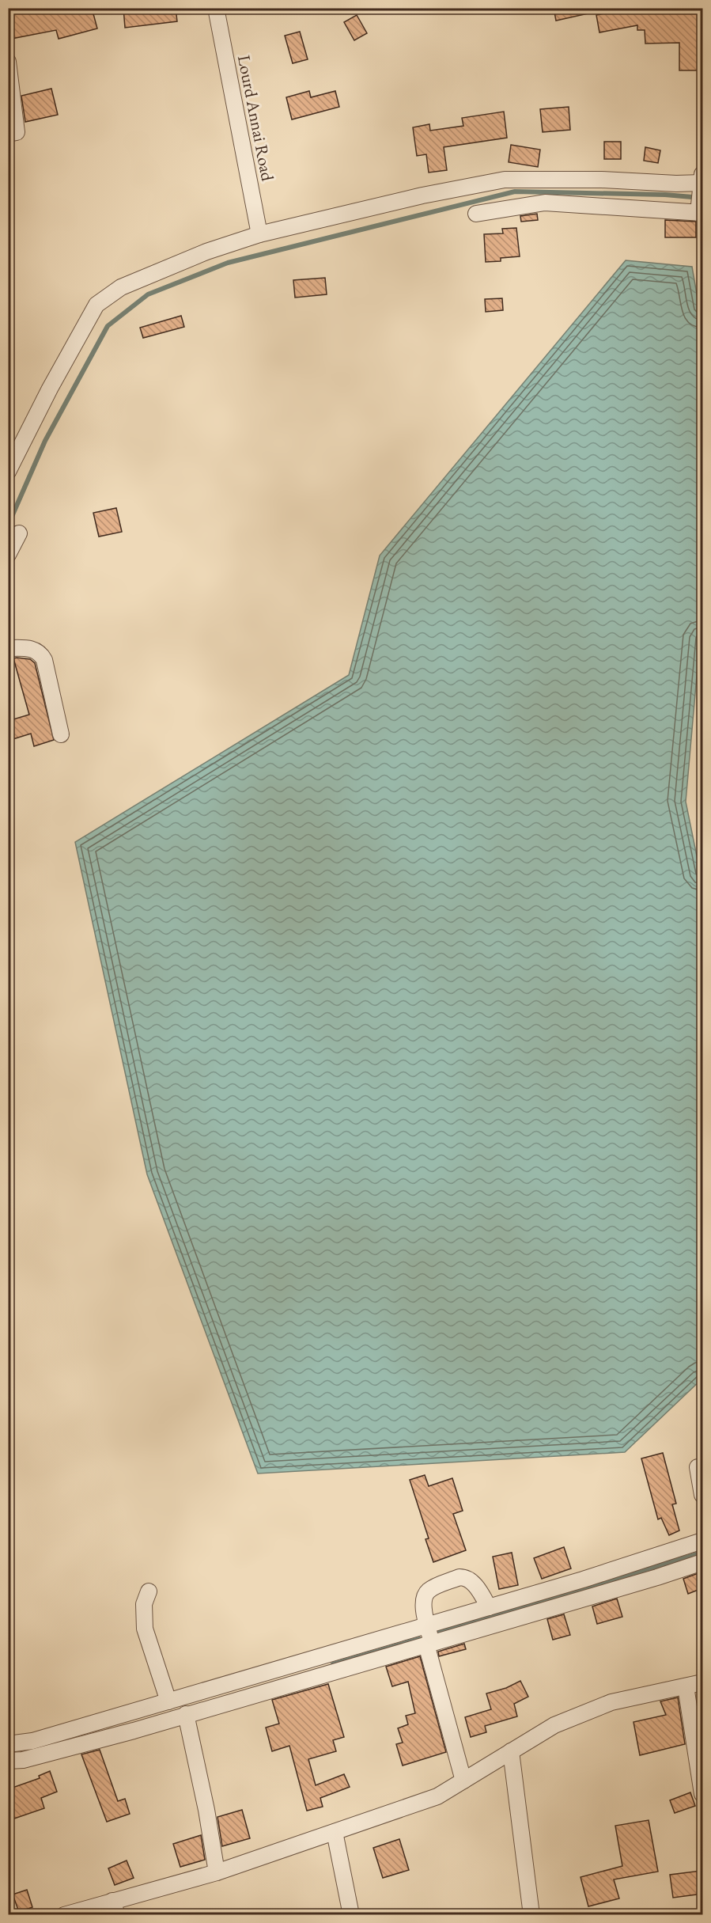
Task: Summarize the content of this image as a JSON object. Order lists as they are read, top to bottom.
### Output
{
  "streets": {
    "street": ["Lourd Annai Road"]
  }
}
